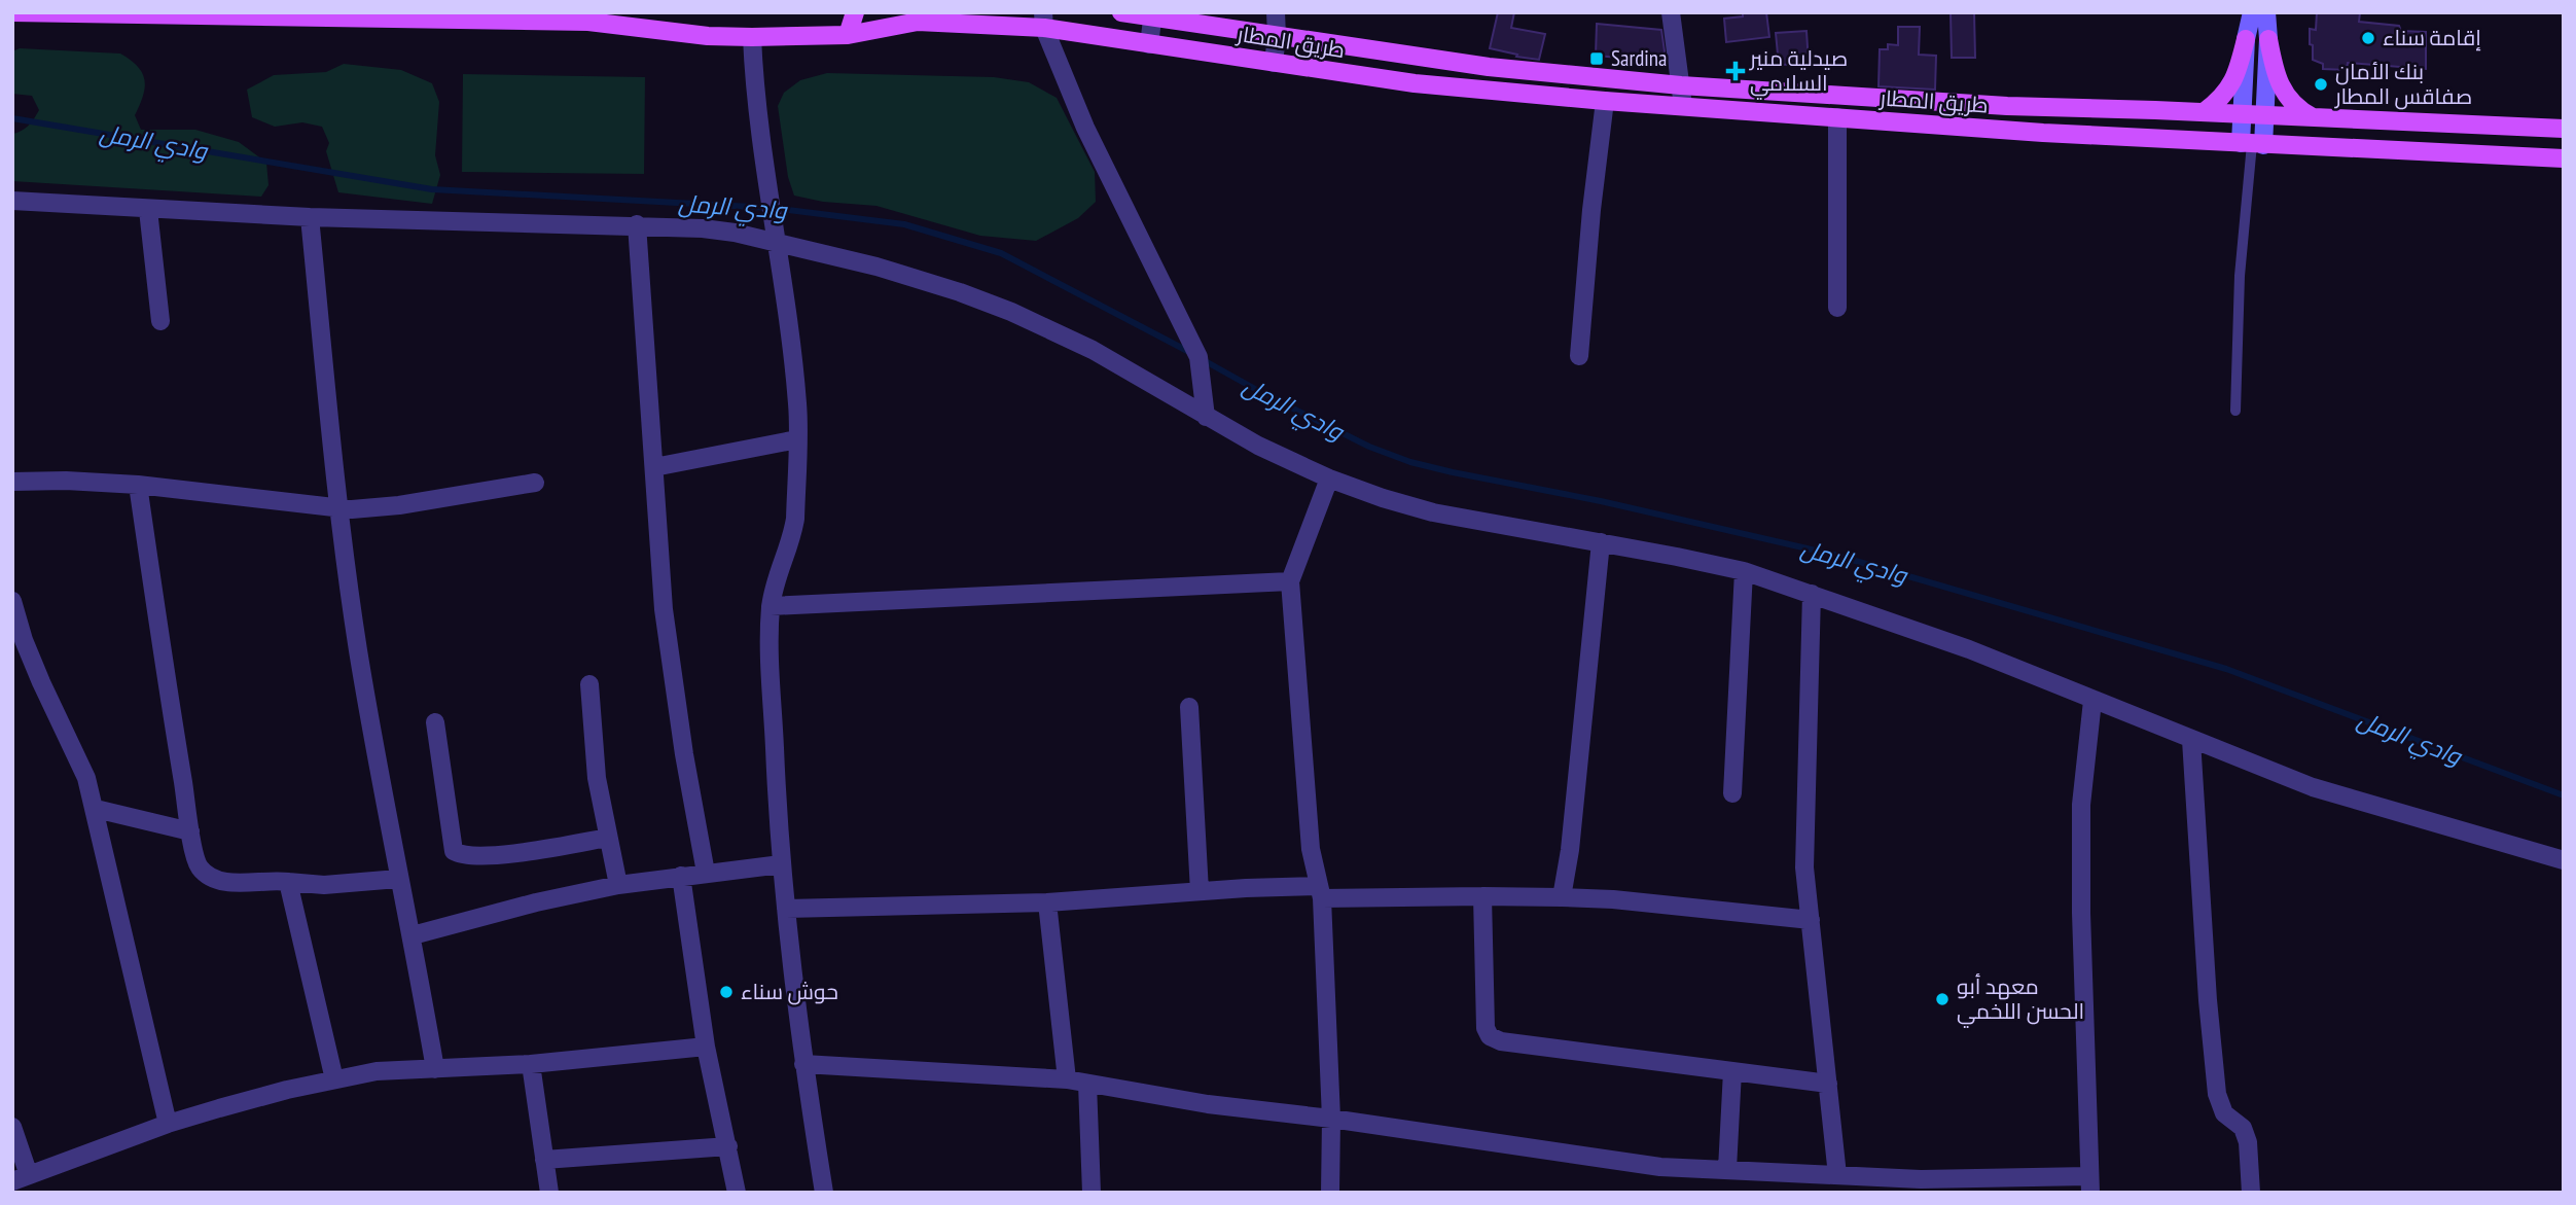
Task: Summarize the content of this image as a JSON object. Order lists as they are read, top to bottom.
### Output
{
  "streets": {
    "main road": ["طريق المطار"]
  },
  "water": ["وادي الرمل"],
  "places": {
    "other": [
      "إقامة سناء",
      "بنك الأمان صفاقس المطار",
      "حوش سناء",
      "معهد أبو الحسن اللخمي"
    ],
    "transit": ["Sardina"],
    "health": ["صيدلية منير السلامي"]
  }
}
